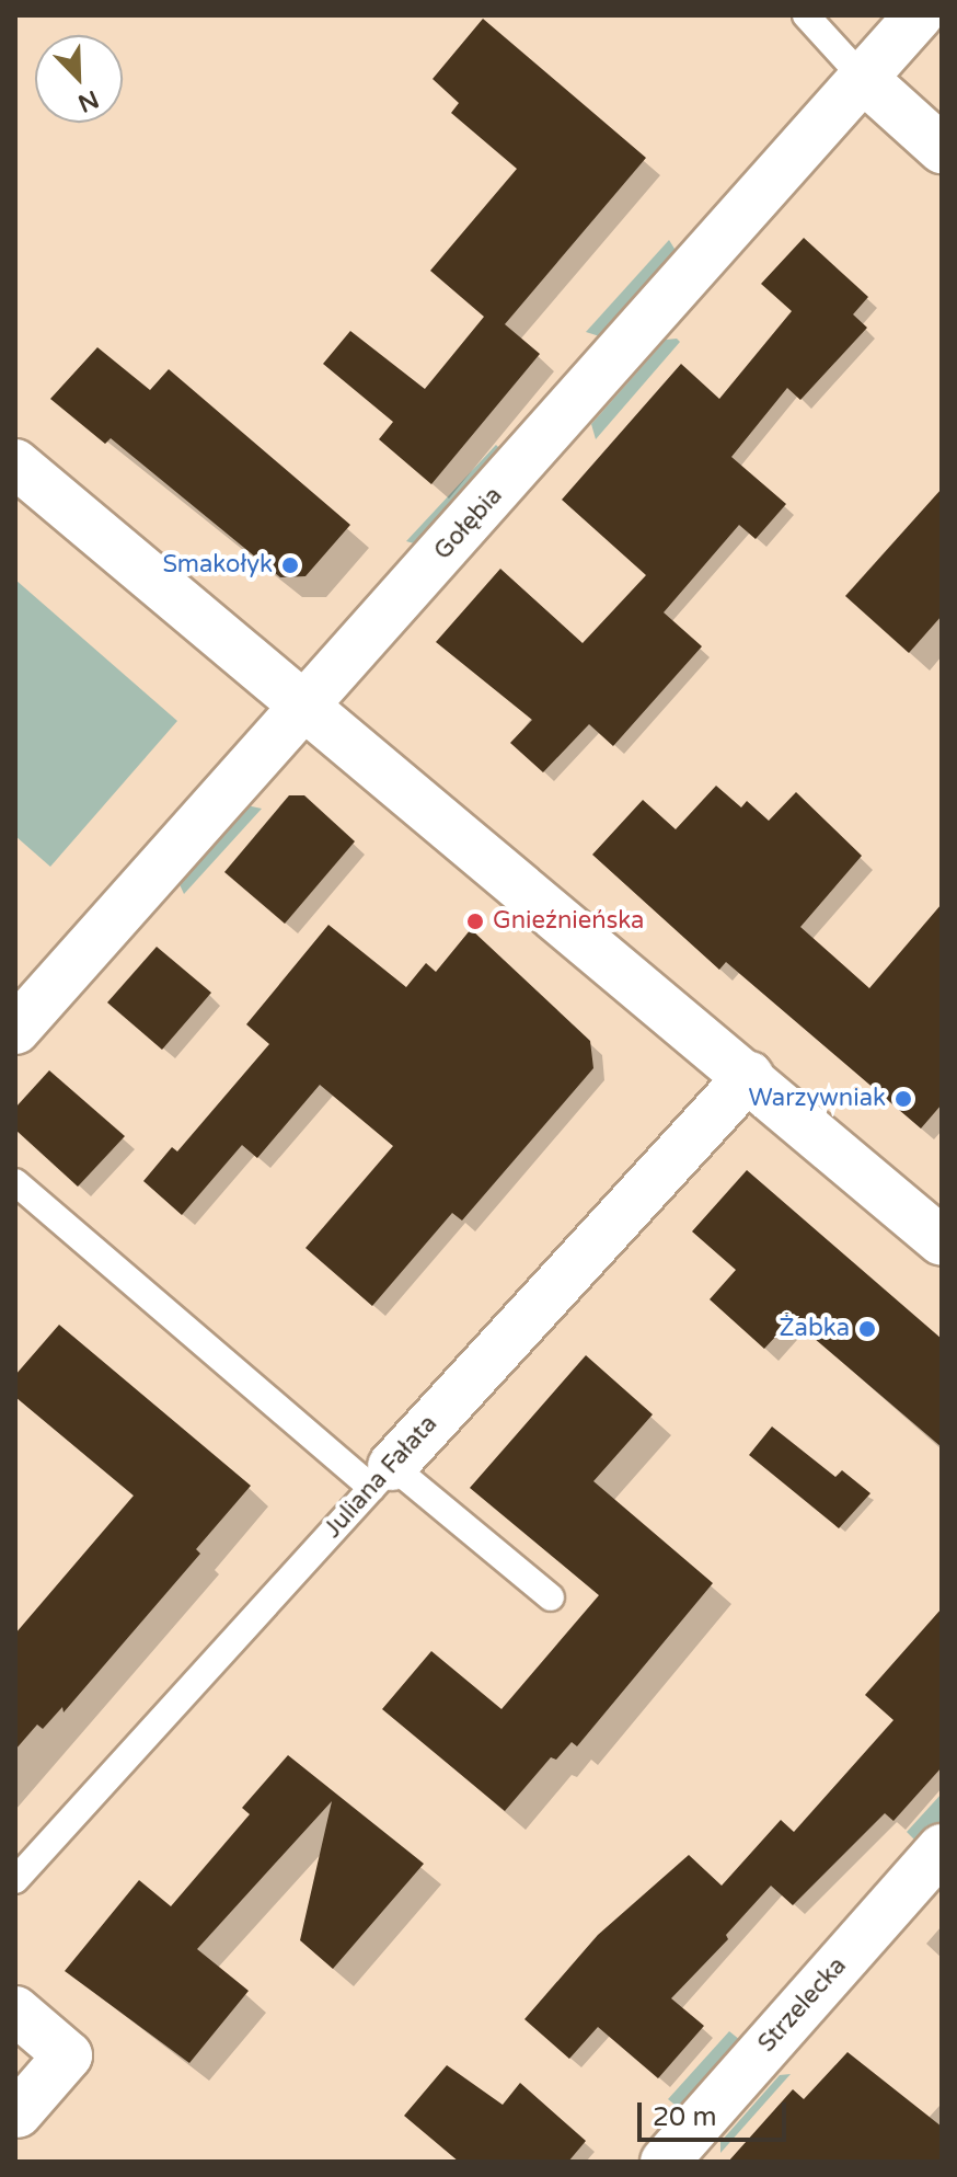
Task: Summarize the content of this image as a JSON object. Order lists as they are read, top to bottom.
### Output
{
  "streets": {
    "street": ["Gołębia", "Juliana Fałata", "Strzelecka"]
  },
  "places": [
    "Smakołyk",
    "Gnieźnieńska",
    "Warzywniak",
    "Żabka"
  ],
  "scale_bar": "20 m",
  "north": "bottom right"
}
